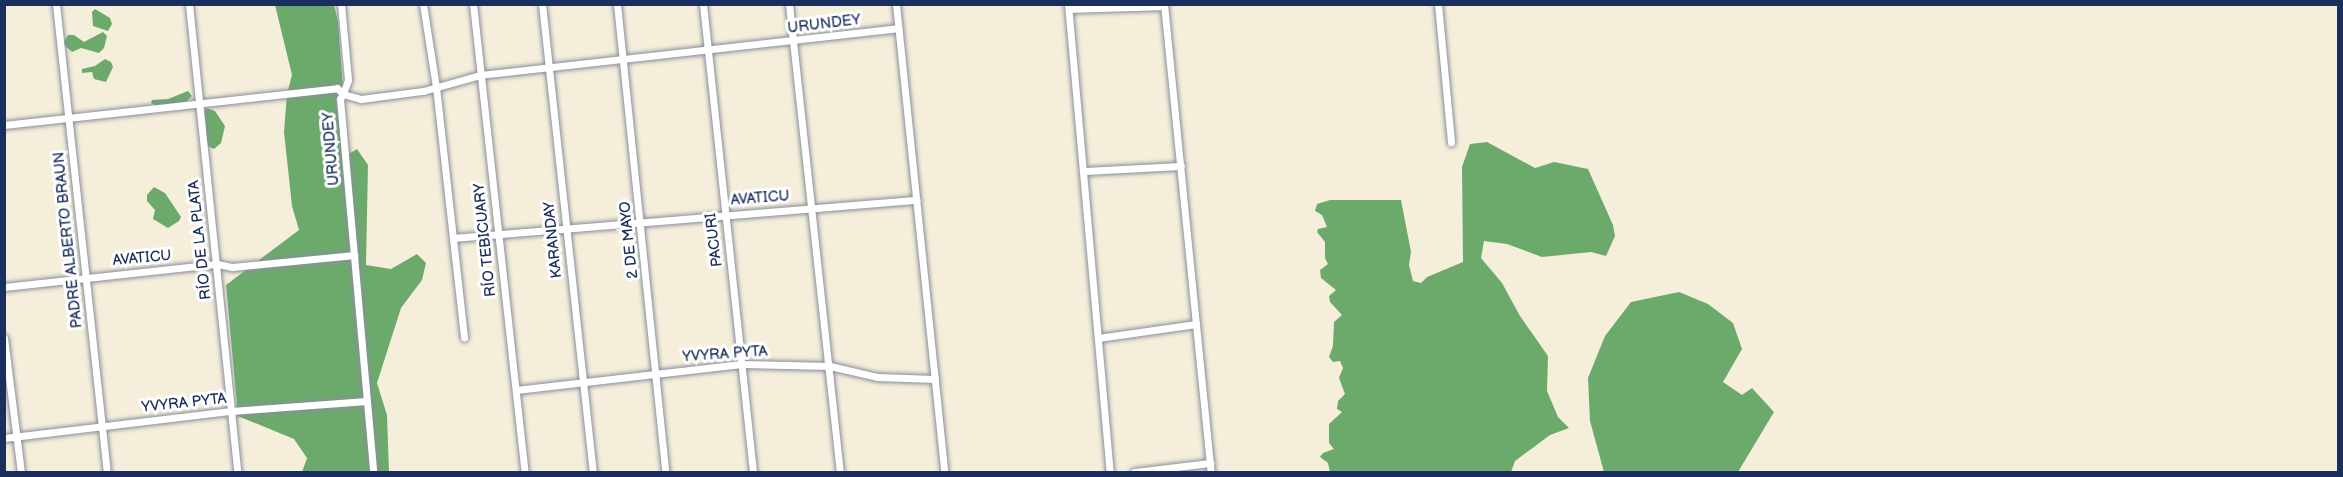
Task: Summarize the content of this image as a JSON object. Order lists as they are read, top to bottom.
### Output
{
  "streets": {
    "street": [
      "URUNDEY",
      "AVATICU",
      "PADRE ALBERTO BRAUN",
      "RÍO DE LA PLATA",
      "RÍO TEBICUARY",
      "KARANDAY",
      "2 DE MAYO",
      "PACURI",
      "YVYRA PYTA"
    ]
  },
  "crossings": [
    ["URUNDEY", "AVATICU"],
    ["URUNDEY", "PADRE ALBERTO BRAUN"],
    ["URUNDEY", "RÍO DE LA PLATA"],
    ["URUNDEY", "RÍO TEBICUARY"],
    ["URUNDEY", "KARANDAY"],
    ["URUNDEY", "2 DE MAYO"],
    ["URUNDEY", "PACURI"],
    ["URUNDEY", "YVYRA PYTA"],
    ["AVATICU", "PADRE ALBERTO BRAUN"],
    ["AVATICU", "RÍO DE LA PLATA"],
    ["AVATICU", "RÍO TEBICUARY"],
    ["AVATICU", "KARANDAY"],
    ["AVATICU", "2 DE MAYO"],
    ["AVATICU", "PACURI"],
    ["PADRE ALBERTO BRAUN", "YVYRA PYTA"],
    ["RÍO DE LA PLATA", "YVYRA PYTA"],
    ["RÍO TEBICUARY", "YVYRA PYTA"],
    ["KARANDAY", "YVYRA PYTA"],
    ["2 DE MAYO", "YVYRA PYTA"],
    ["PACURI", "YVYRA PYTA"]
  ]
}
